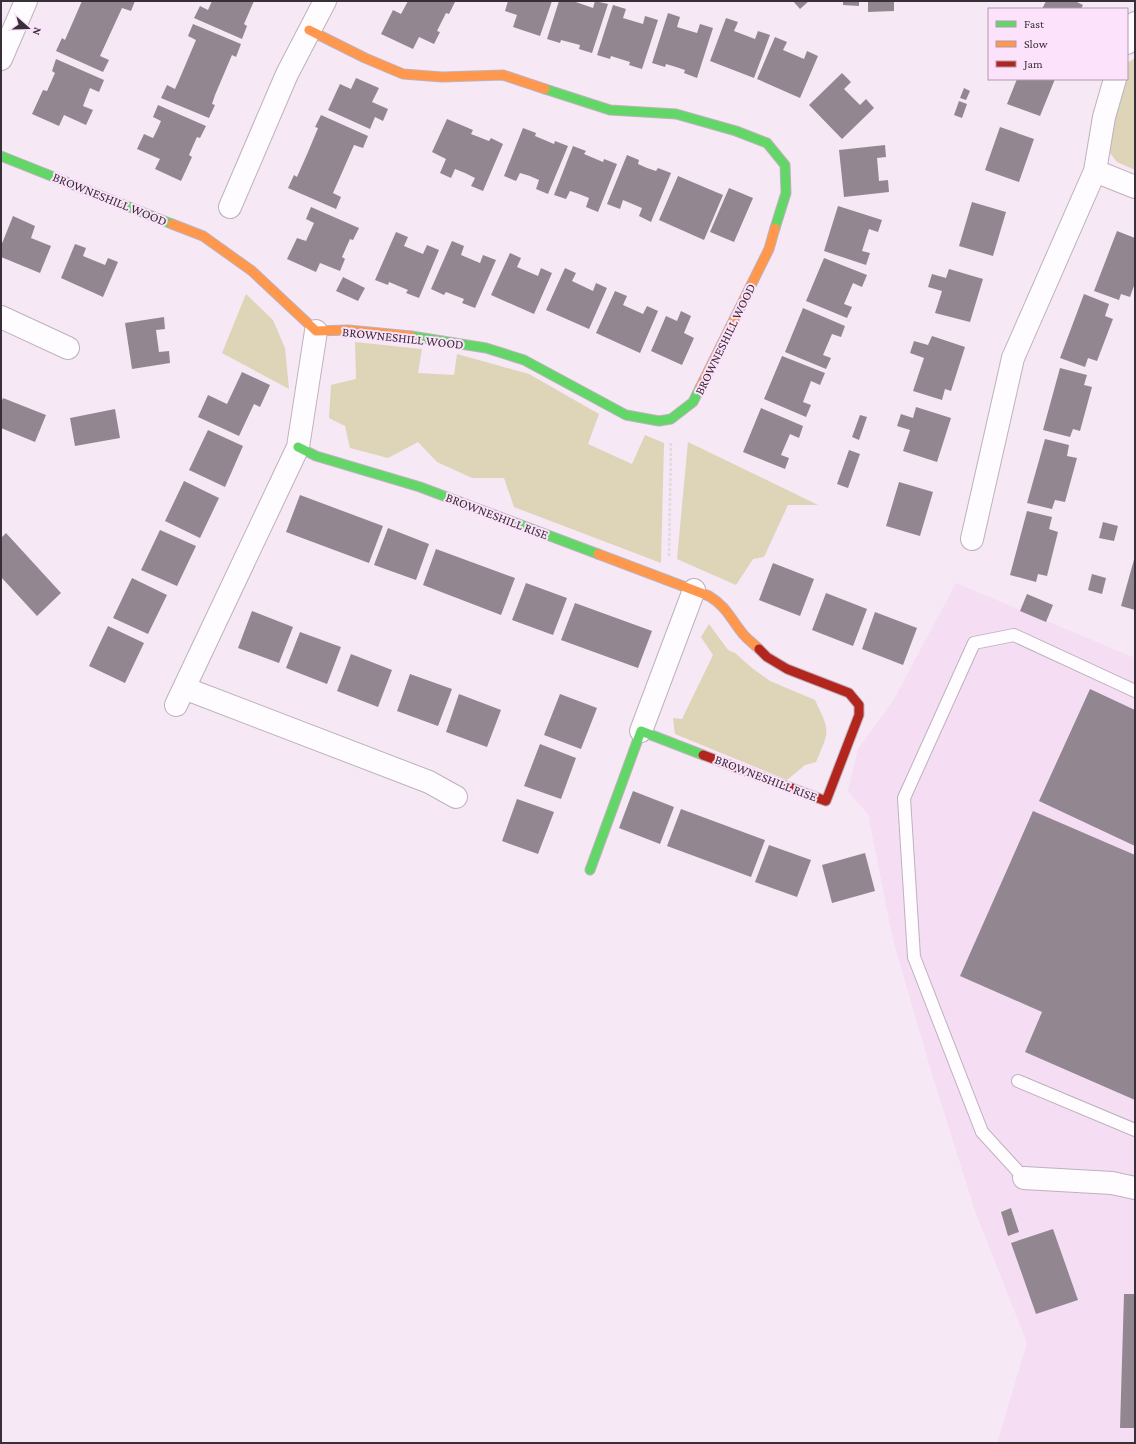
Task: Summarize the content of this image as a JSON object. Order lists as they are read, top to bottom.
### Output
{
  "streets": {
    "street": ["BROWNESHILL WOOD", "BROWNESHILL RISE"]
  },
  "legend": ["Fast", "Slow", "Jam"],
  "north": "right"
}
